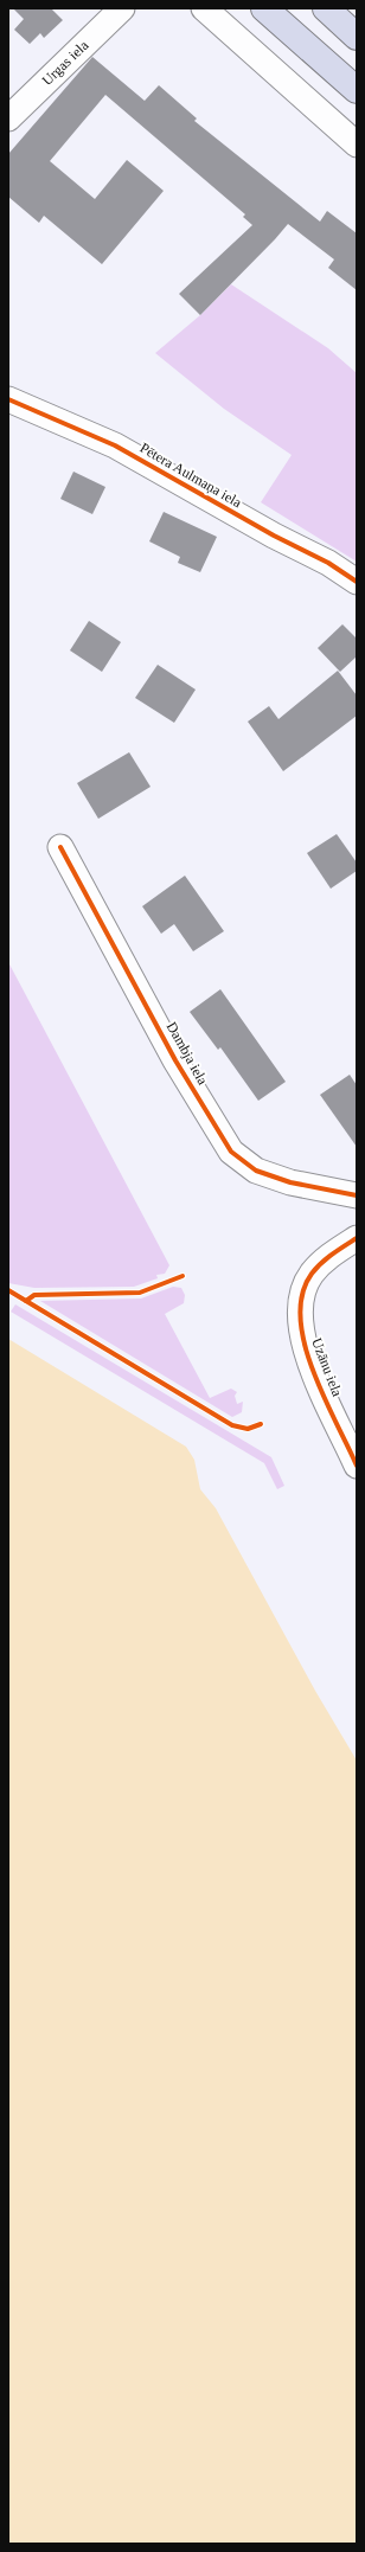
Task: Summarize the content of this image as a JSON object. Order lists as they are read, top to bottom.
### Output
{
  "streets": {
    "street": [
      "Urgas iela",
      "Pētera Aulmaņa iela",
      "Dambja iela",
      "Uzānu iela"
    ]
  }
}
